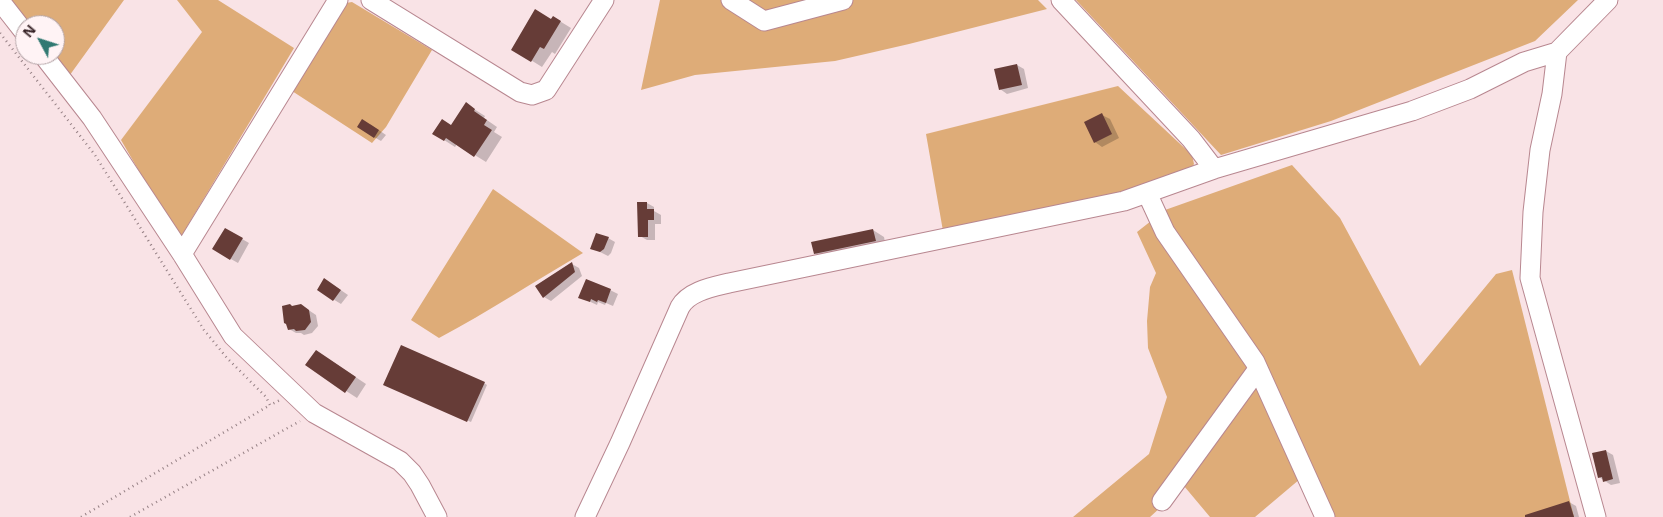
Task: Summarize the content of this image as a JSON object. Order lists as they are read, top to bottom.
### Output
{
  "north": "top left"
}
